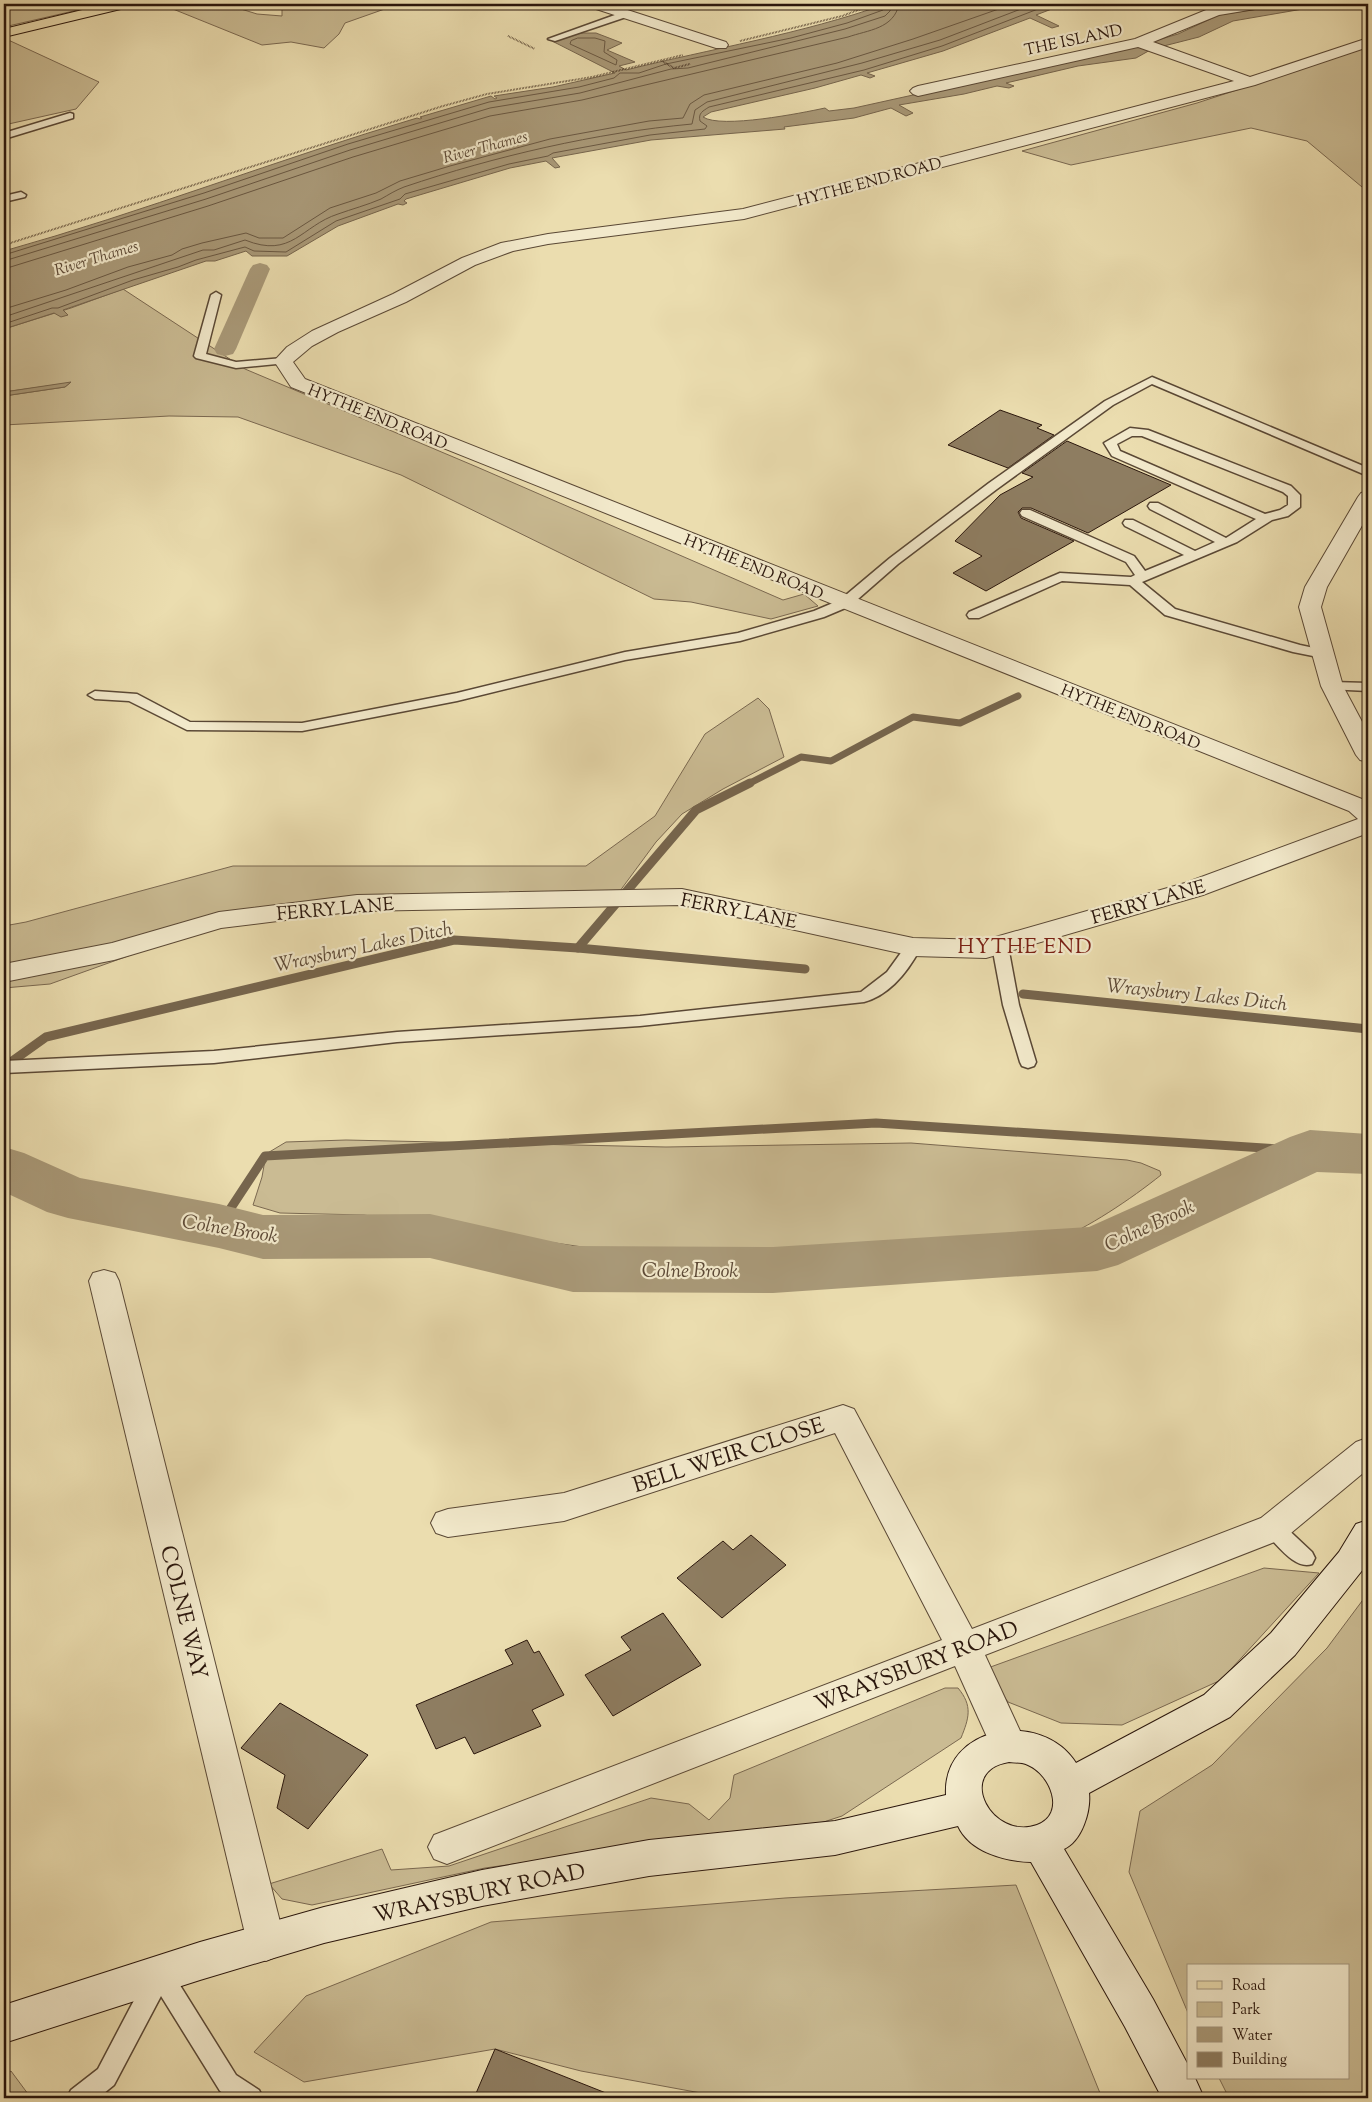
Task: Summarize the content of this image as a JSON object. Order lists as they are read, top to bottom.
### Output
{
  "streets": {
    "street": [
      "THE ISLAND",
      "HYTHE END ROAD",
      "FERRY LANE",
      "BELL WEIR CLOSE",
      "COLNE WAY",
      "WRAYSBURY ROAD"
    ]
  },
  "crossings": [
    ["BELL WEIR CLOSE", "WRAYSBURY ROAD"],
    ["COLNE WAY", "WRAYSBURY ROAD"]
  ],
  "districts": ["HYTHE END"],
  "water": ["River Thames", "Wraysbury Lakes Ditch", "Colne Brook"],
  "legend": [
    "Road",
    "Park",
    "Water",
    "Building"
  ]
}
